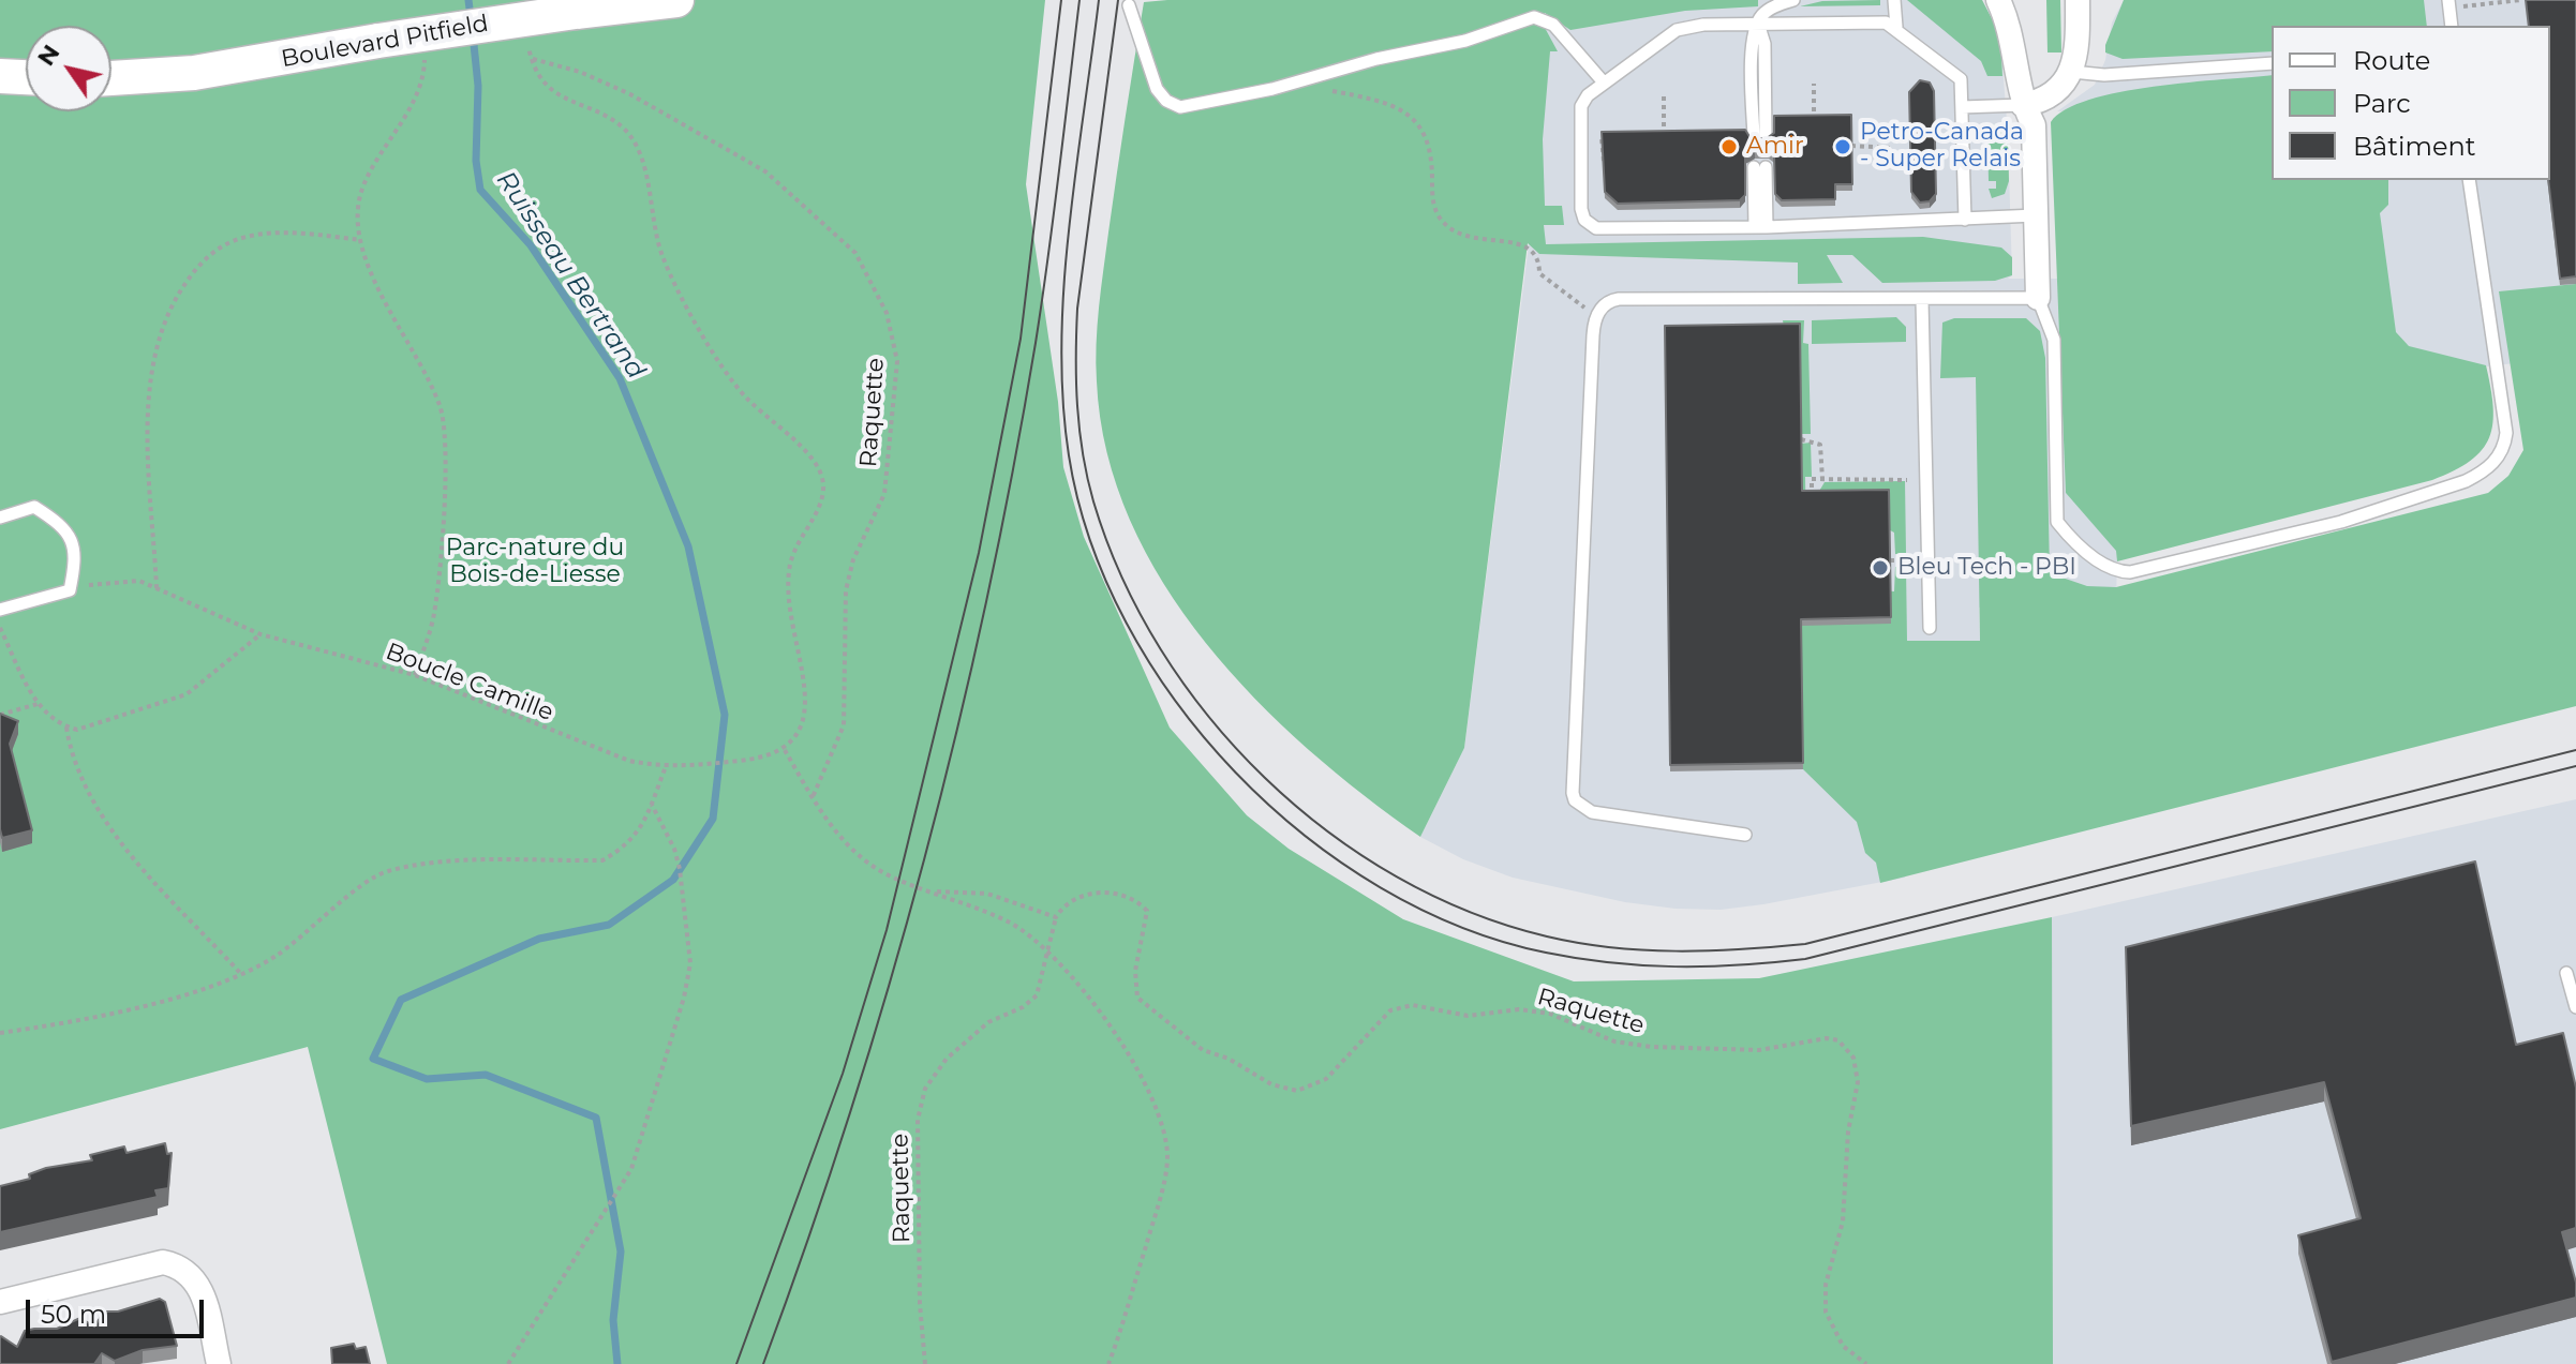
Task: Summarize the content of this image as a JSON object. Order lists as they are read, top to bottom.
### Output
{
  "streets": {
    "main road": ["Boulevard Pitfield"],
    "path": ["Raquette", "Boucle Camille"]
  },
  "water": ["Ruisseau Bertrand"],
  "parks": ["Parc-nature du Bois-de-Liesse"],
  "places": ["Amir", "Petro-Canada - Super Relais", "Bleu Tech - PBI"],
  "legend": ["Route", "Parc", "Bâtiment"],
  "scale_bar": "50 m",
  "north": "top left"
}
